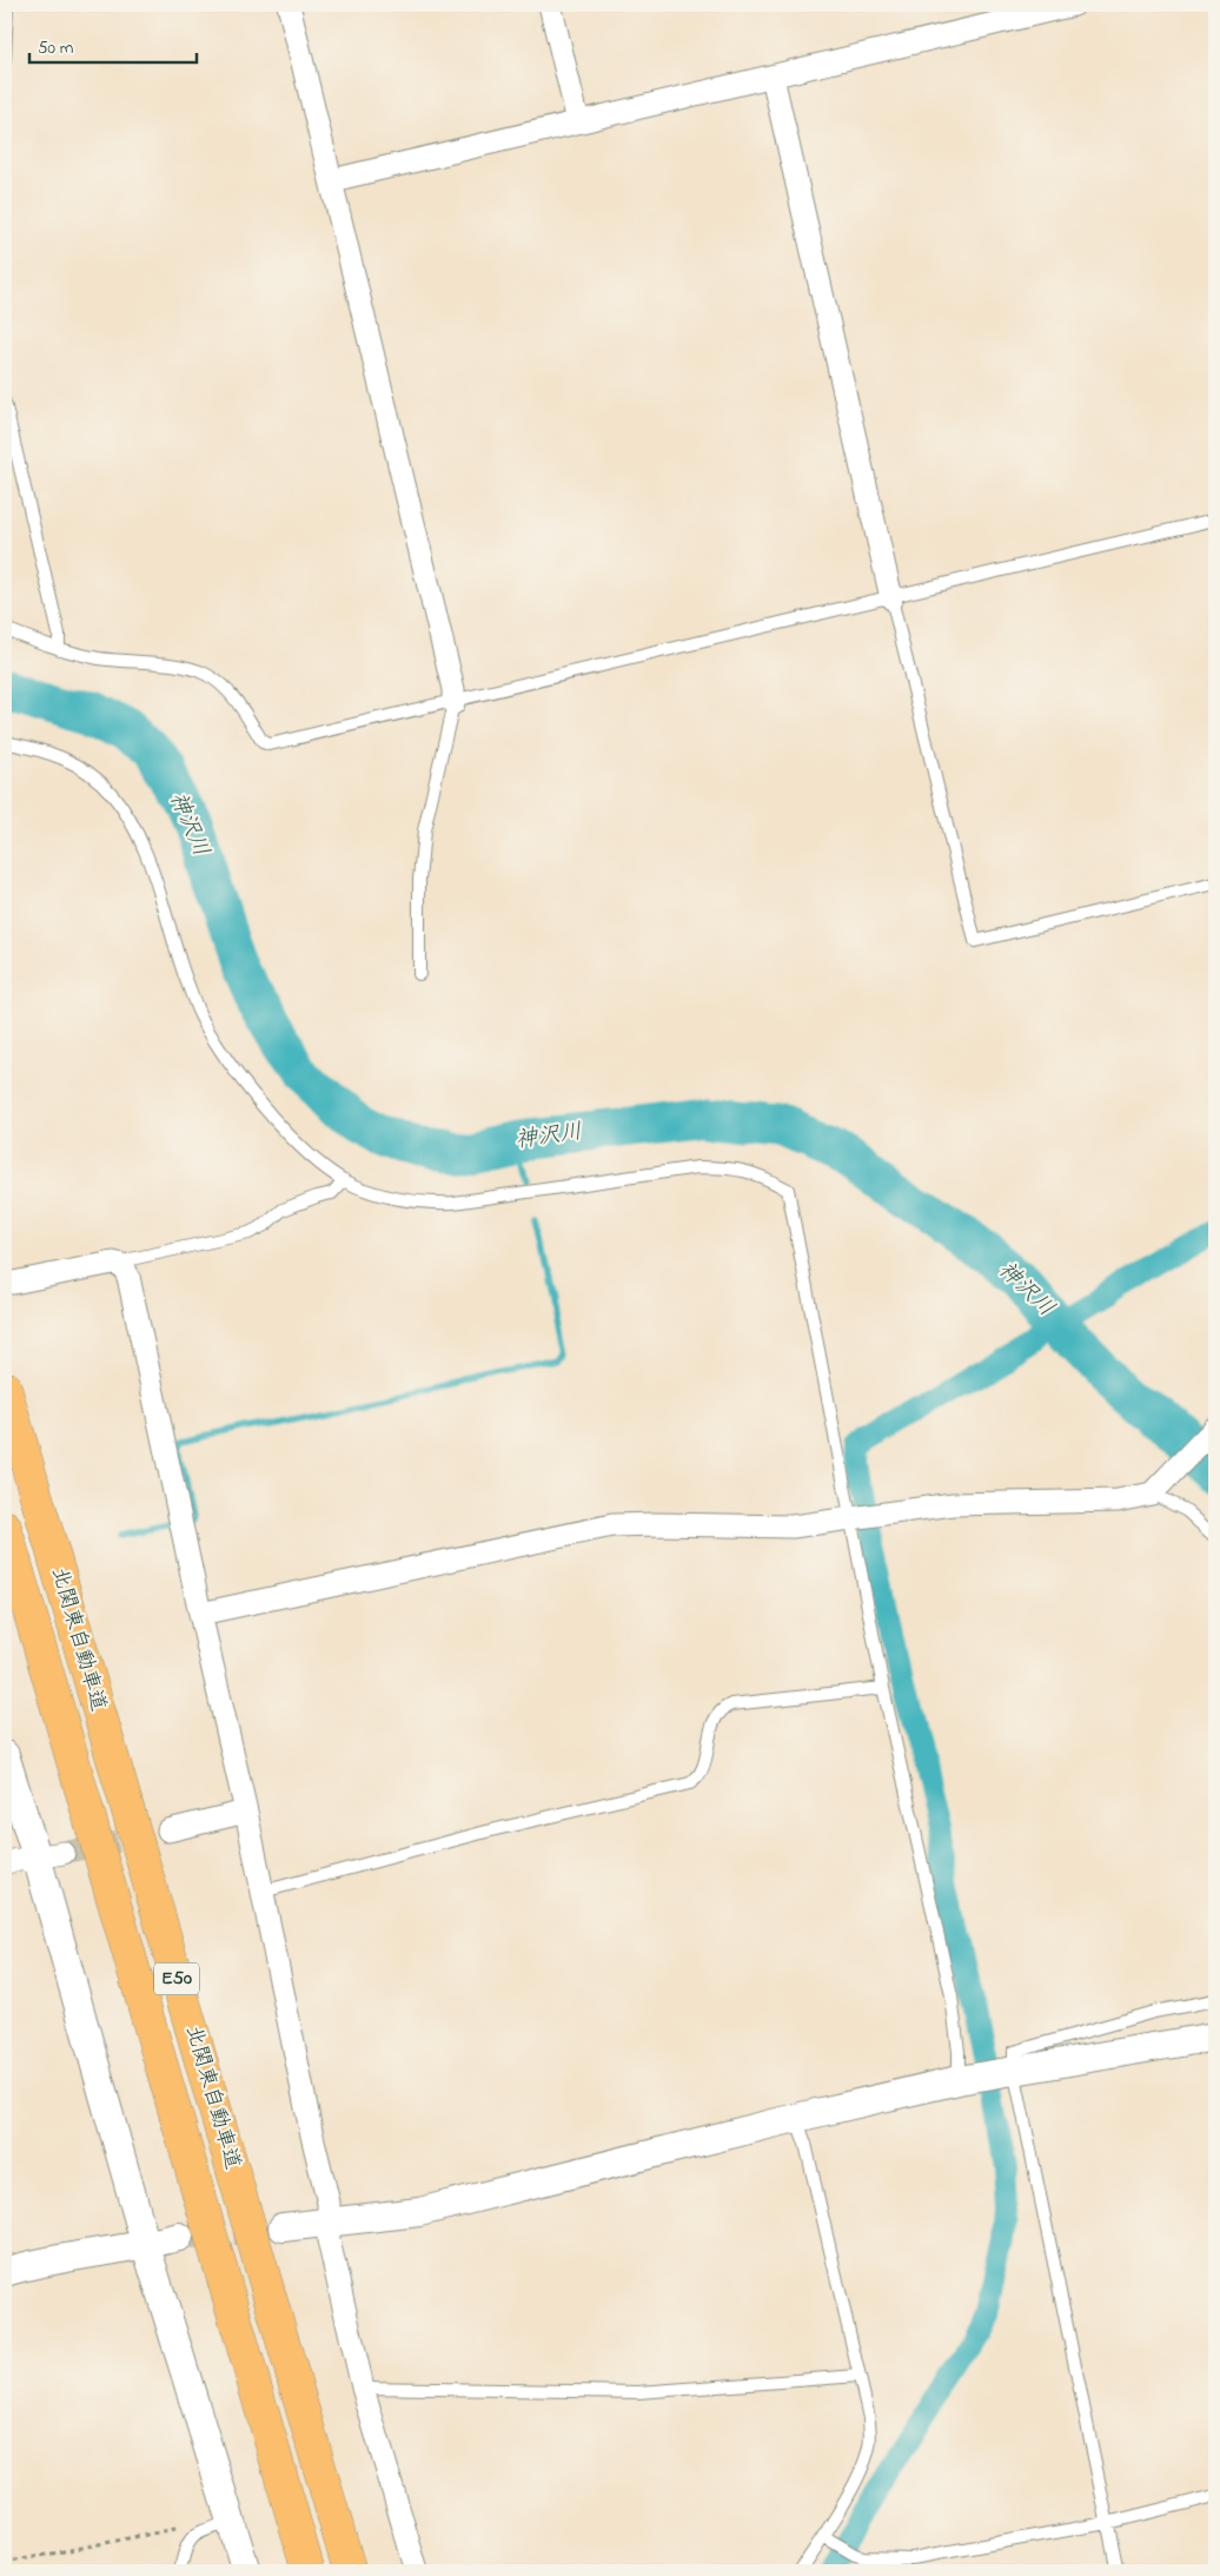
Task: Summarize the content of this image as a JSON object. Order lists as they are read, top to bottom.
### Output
{
  "streets": {
    "highway": ["北関東自動車道", "E50"]
  },
  "water": ["神沢川"],
  "scale_bar": "50 m"
}
